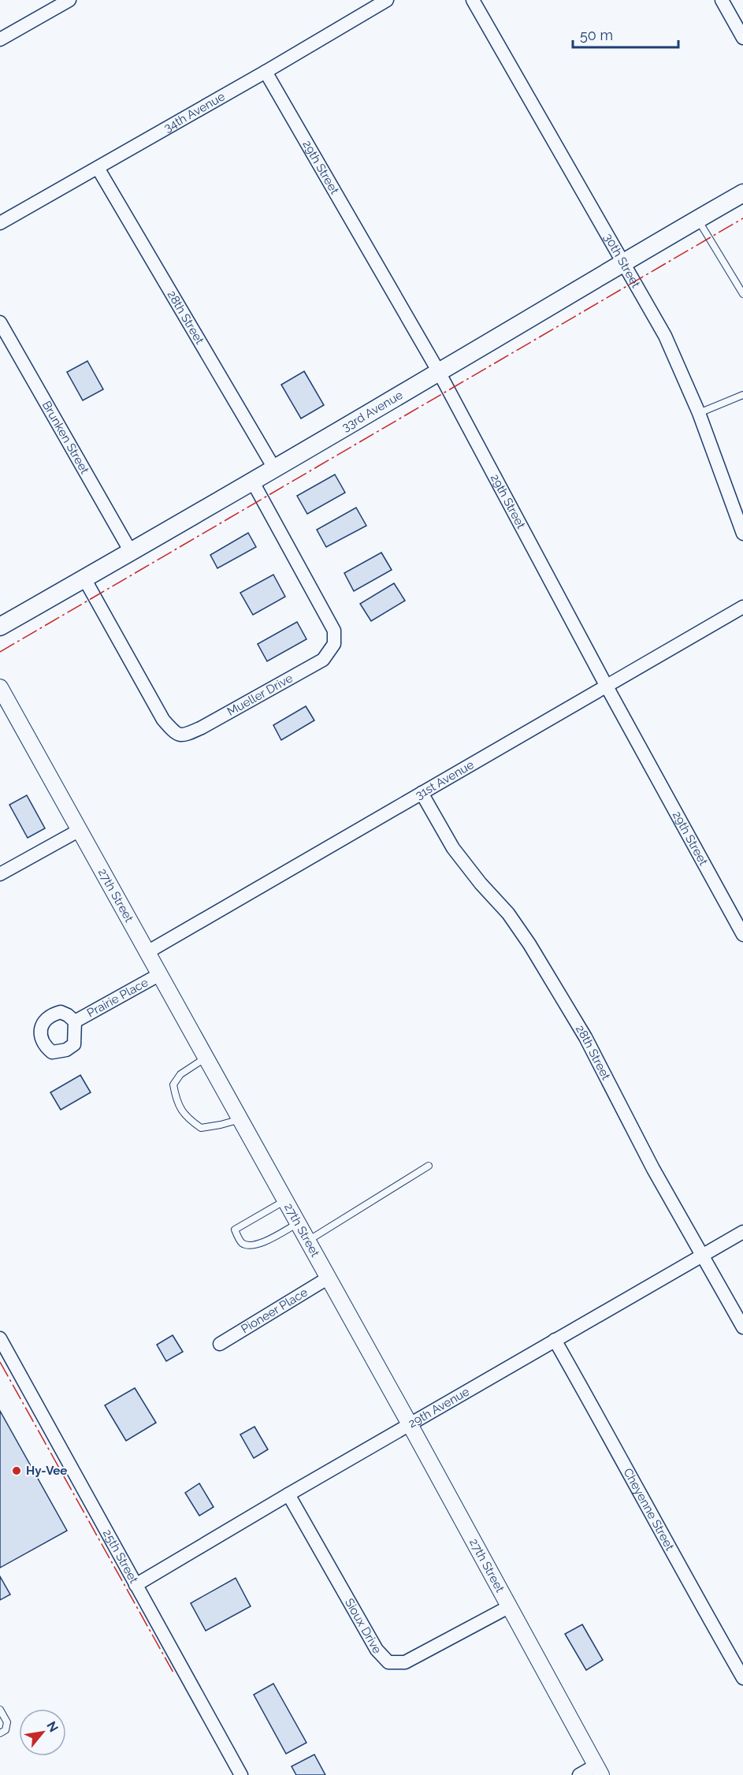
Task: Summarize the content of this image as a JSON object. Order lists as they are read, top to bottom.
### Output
{
  "streets": {
    "main road": ["33rd Avenue"],
    "street": [
      "34th Avenue",
      "29th Street",
      "30th Street",
      "28th Street",
      "Brunken Street",
      "Mueller Drive",
      "31st Avenue",
      "27th Street",
      "Prairie Place",
      "Pioneer Place",
      "29th Avenue",
      "Cheyenne Street",
      "25th Street",
      "Sioux Drive"
    ]
  },
  "crossings": [
    ["34th Avenue", "29th Street"],
    ["34th Avenue", "28th Street"],
    ["29th Street", "33rd Avenue"],
    ["29th Street", "31st Avenue"],
    ["30th Street", "33rd Avenue"],
    ["28th Street", "33rd Avenue"],
    ["28th Street", "31st Avenue"],
    ["28th Street", "29th Avenue"],
    ["33rd Avenue", "Brunken Street"],
    ["33rd Avenue", "Mueller Drive"],
    ["31st Avenue", "27th Street"],
    ["27th Street", "Prairie Place"],
    ["27th Street", "Pioneer Place"],
    ["27th Street", "29th Avenue"],
    ["27th Street", "Sioux Drive"],
    ["29th Avenue", "Cheyenne Street"],
    ["29th Avenue", "25th Street"],
    ["29th Avenue", "Sioux Drive"]
  ],
  "places": ["Hy-Vee"],
  "scale_bar": "50 m",
  "north": "top right"
}
